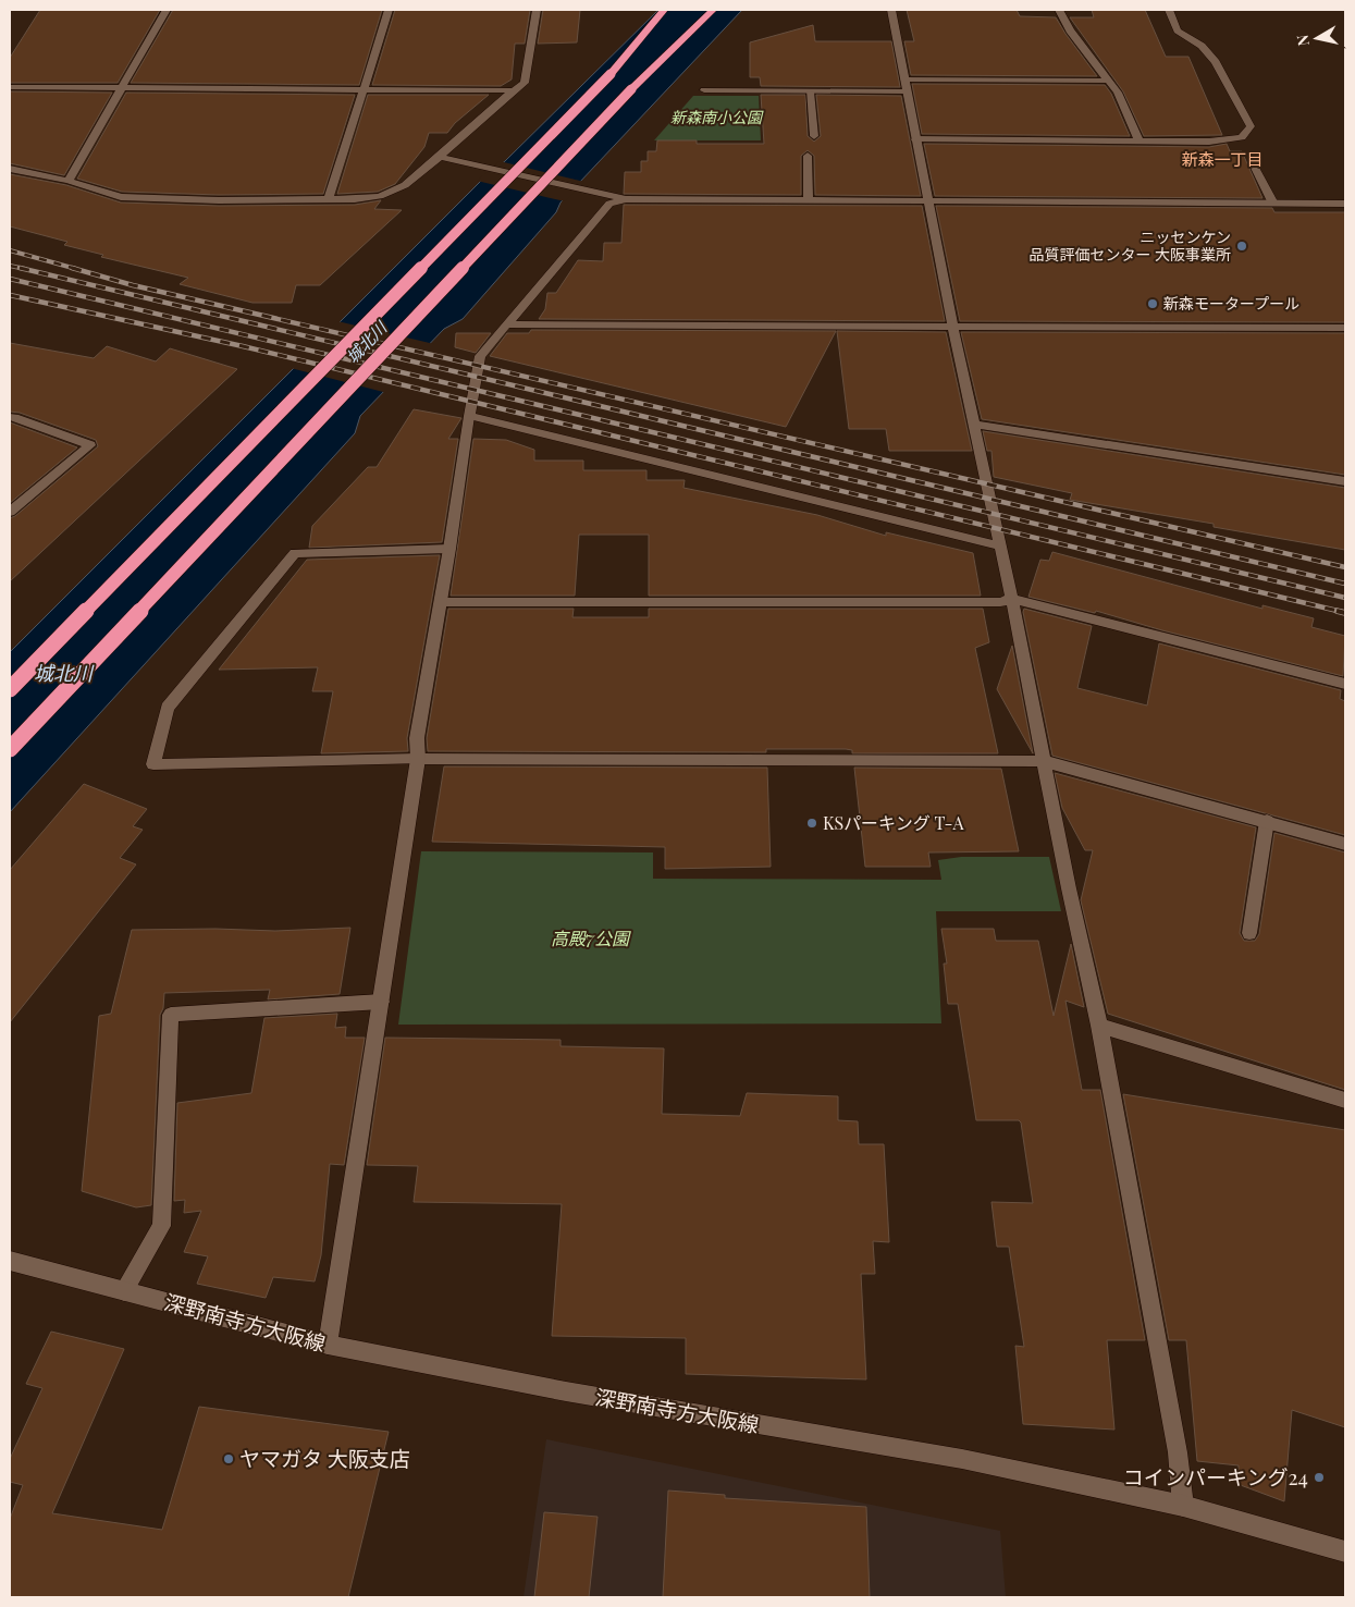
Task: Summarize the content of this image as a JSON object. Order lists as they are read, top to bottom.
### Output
{
  "streets": {
    "street": ["深野南寺方大阪線"]
  },
  "districts": ["新森一丁目"],
  "water": ["城北川"],
  "parks": ["新森南小公園", "高殿7公園"],
  "places": [
    "ニッセンケン 品質評価センター 大阪事業所",
    "新森モータープール",
    "KSパーキング T-A",
    "ヤマガタ 大阪支店",
    "コインパーキング24"
  ],
  "north": "left"
}
